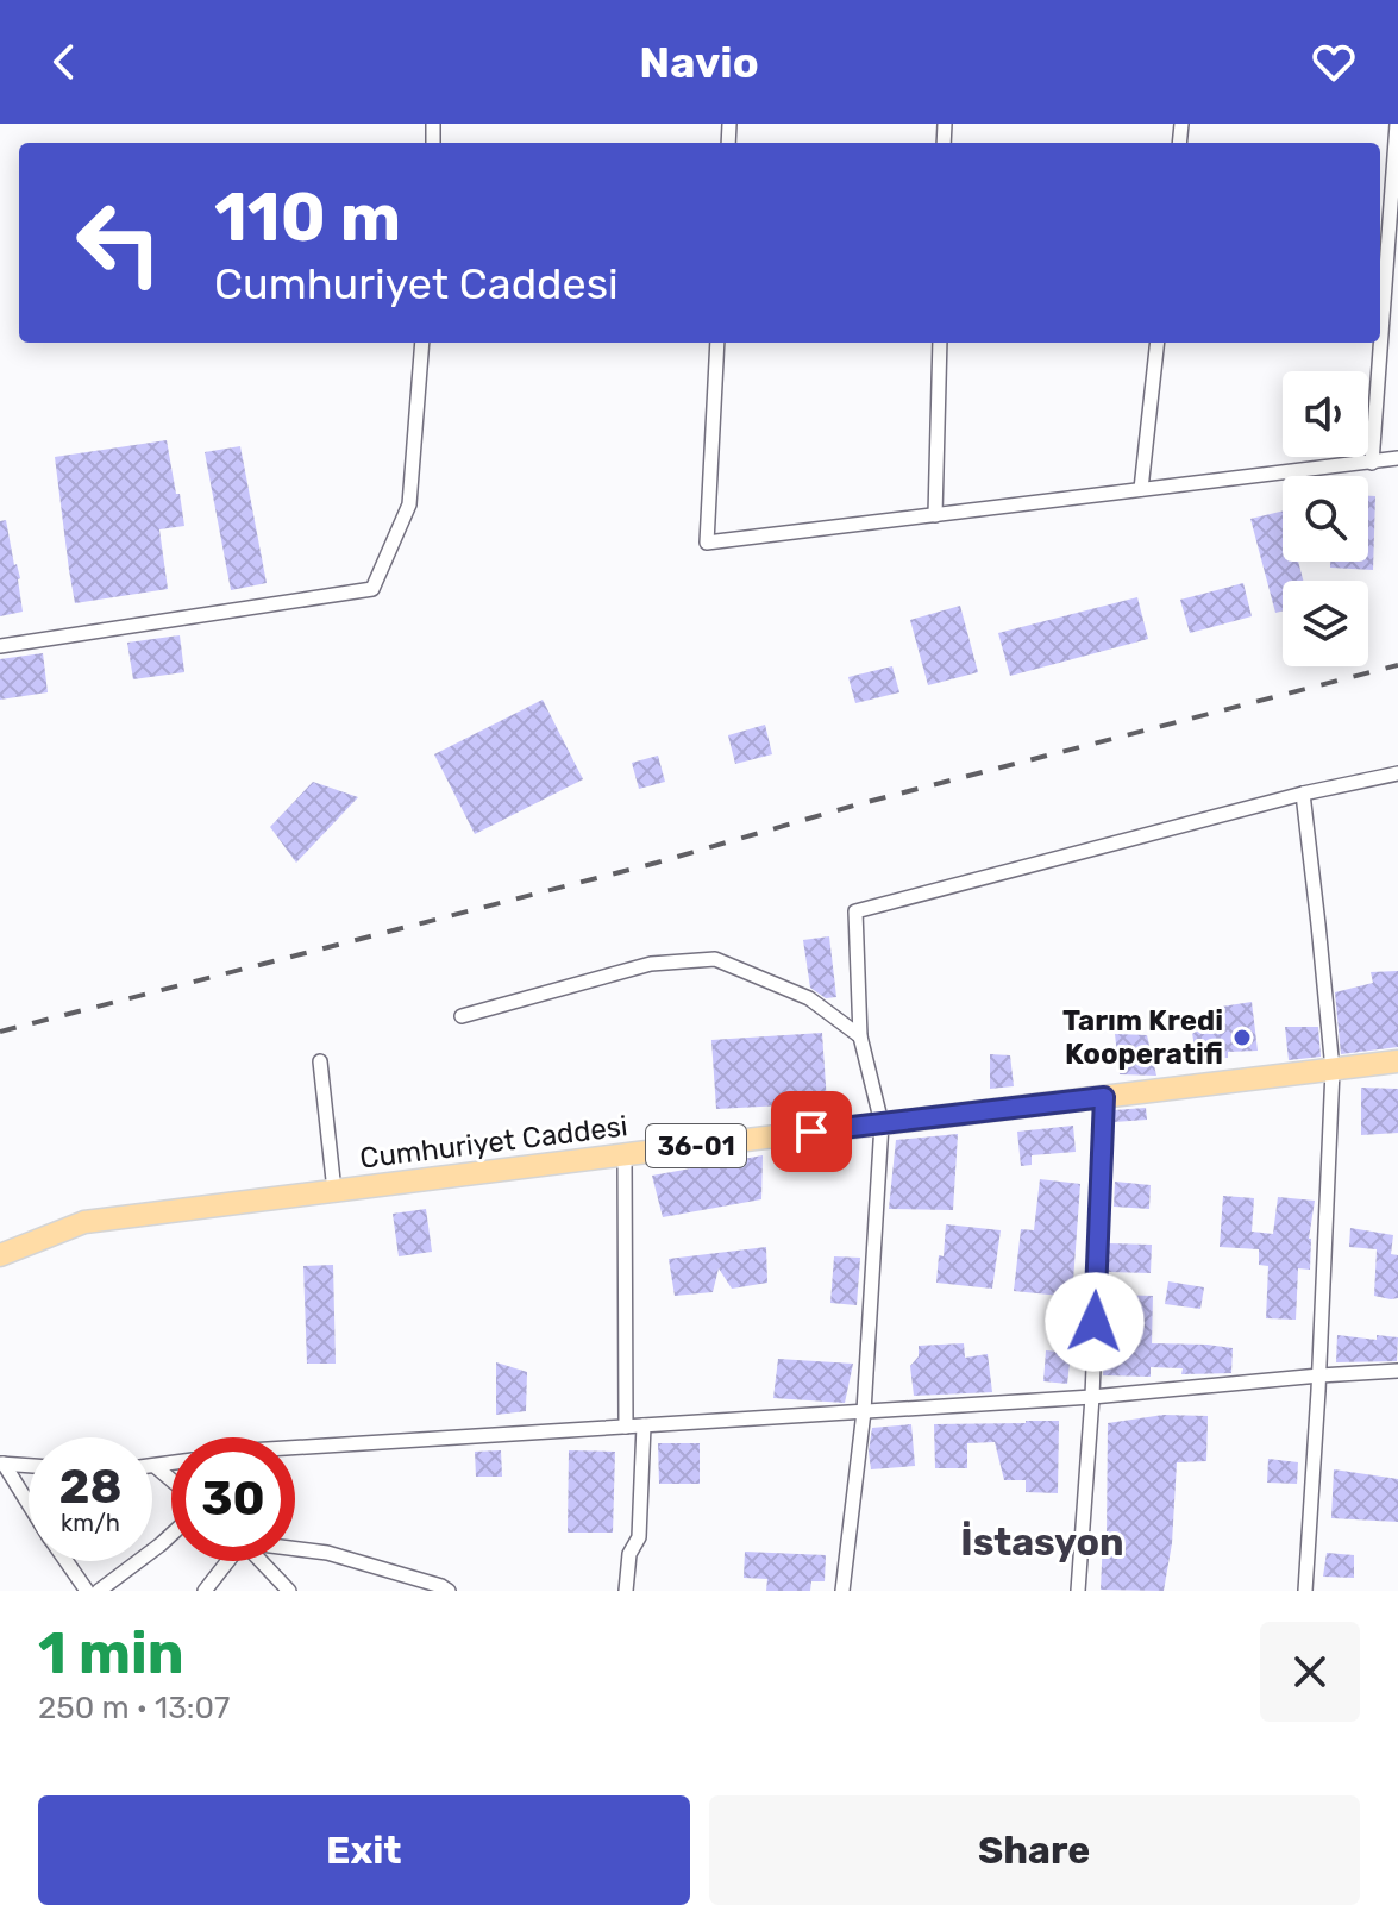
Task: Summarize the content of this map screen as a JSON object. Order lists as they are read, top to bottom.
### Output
{
  "streets": {
    "main road": ["Cumhuriyet Caddesi", "36-01"]
  },
  "districts": ["İstasyon"],
  "places": ["Tarım Kredi Kooperatifi"],
  "page": {
    "header": "Navio",
    "turn": ["110 m", "Cumhuriyet Caddesi"],
    "speed": "28 km/h",
    "limit": "30",
    "heading": ["1 min", "250 m · 13:07"],
    "buttons": ["Exit", "Share"]
  }
}
